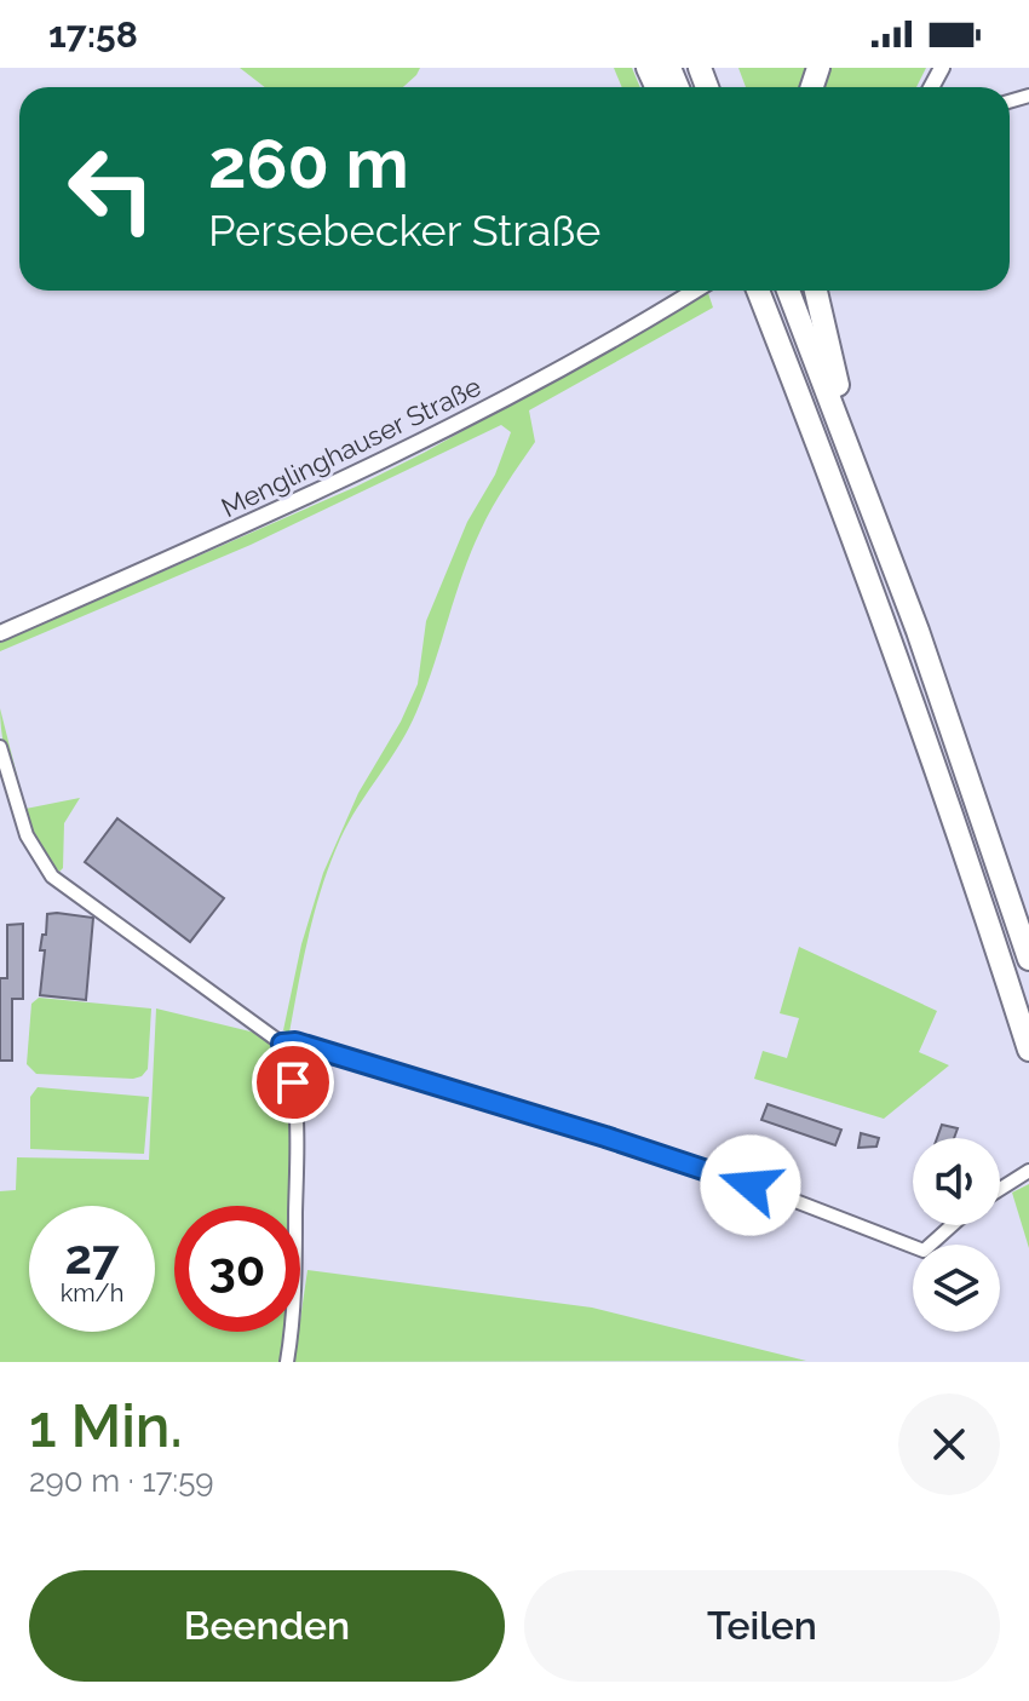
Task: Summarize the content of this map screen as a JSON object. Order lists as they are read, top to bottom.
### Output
{
  "streets": {
    "street": ["Menglinghauser Straße"]
  },
  "page": {
    "status": "17:58",
    "turn": ["260 m", "Persebecker Straße"],
    "speed": "27 km/h",
    "limit": "30",
    "heading": ["1 Min.", "290 m · 17:59"],
    "buttons": ["Beenden", "Teilen"]
  }
}
